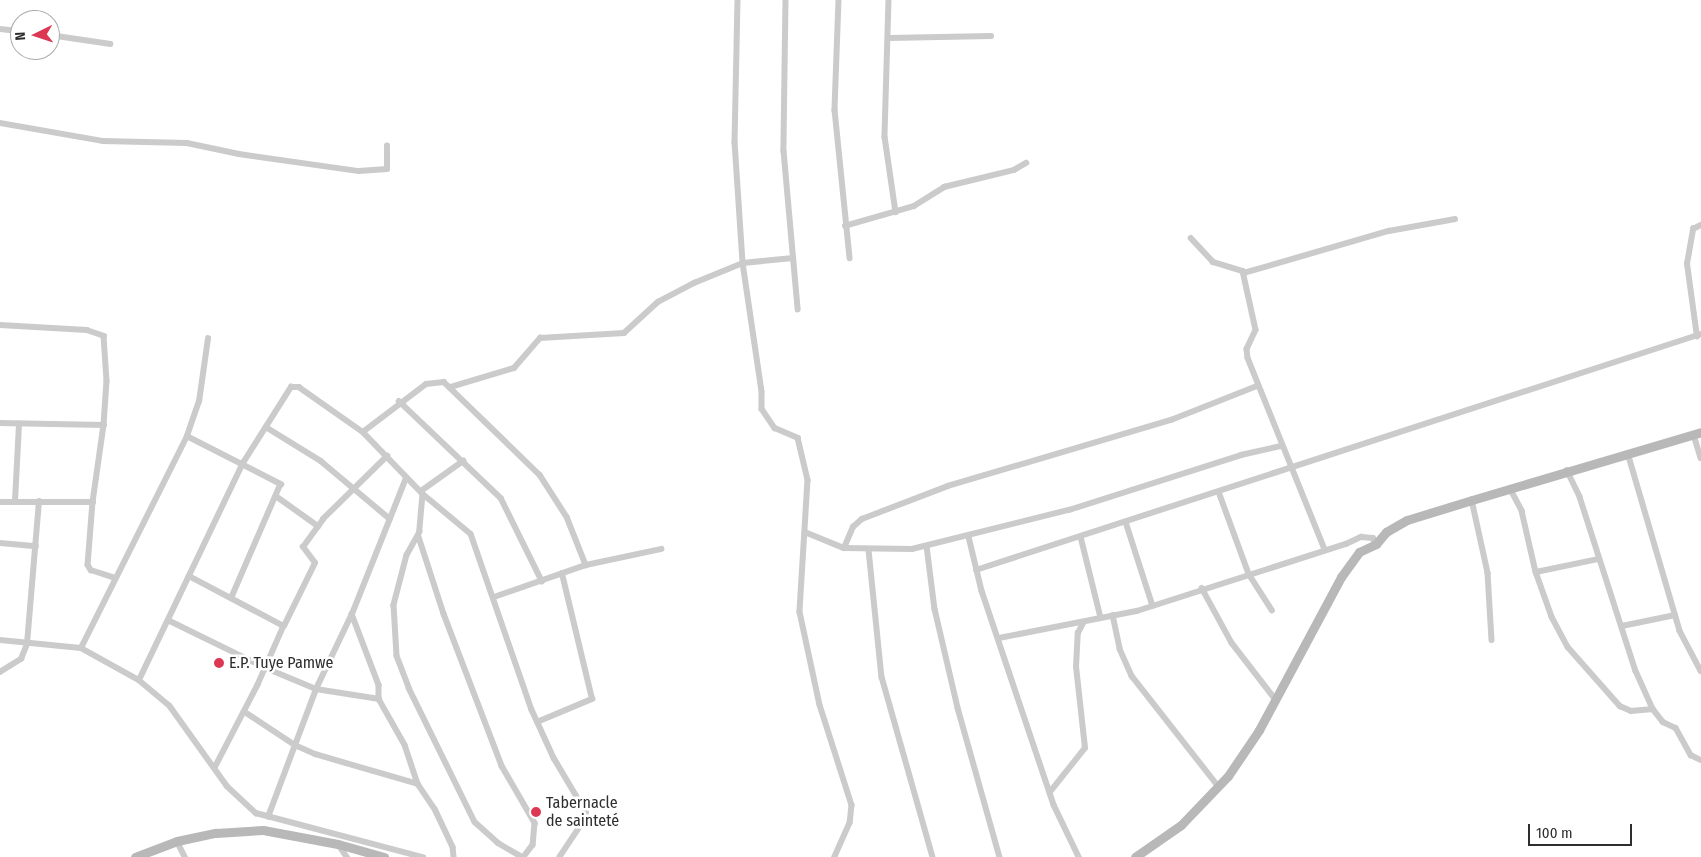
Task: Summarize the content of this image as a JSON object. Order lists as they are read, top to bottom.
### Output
{
  "places": ["E.P. Tuye Pamwe", "Tabernacle de sainteté"],
  "scale_bar": "100 m",
  "north": "left"
}
